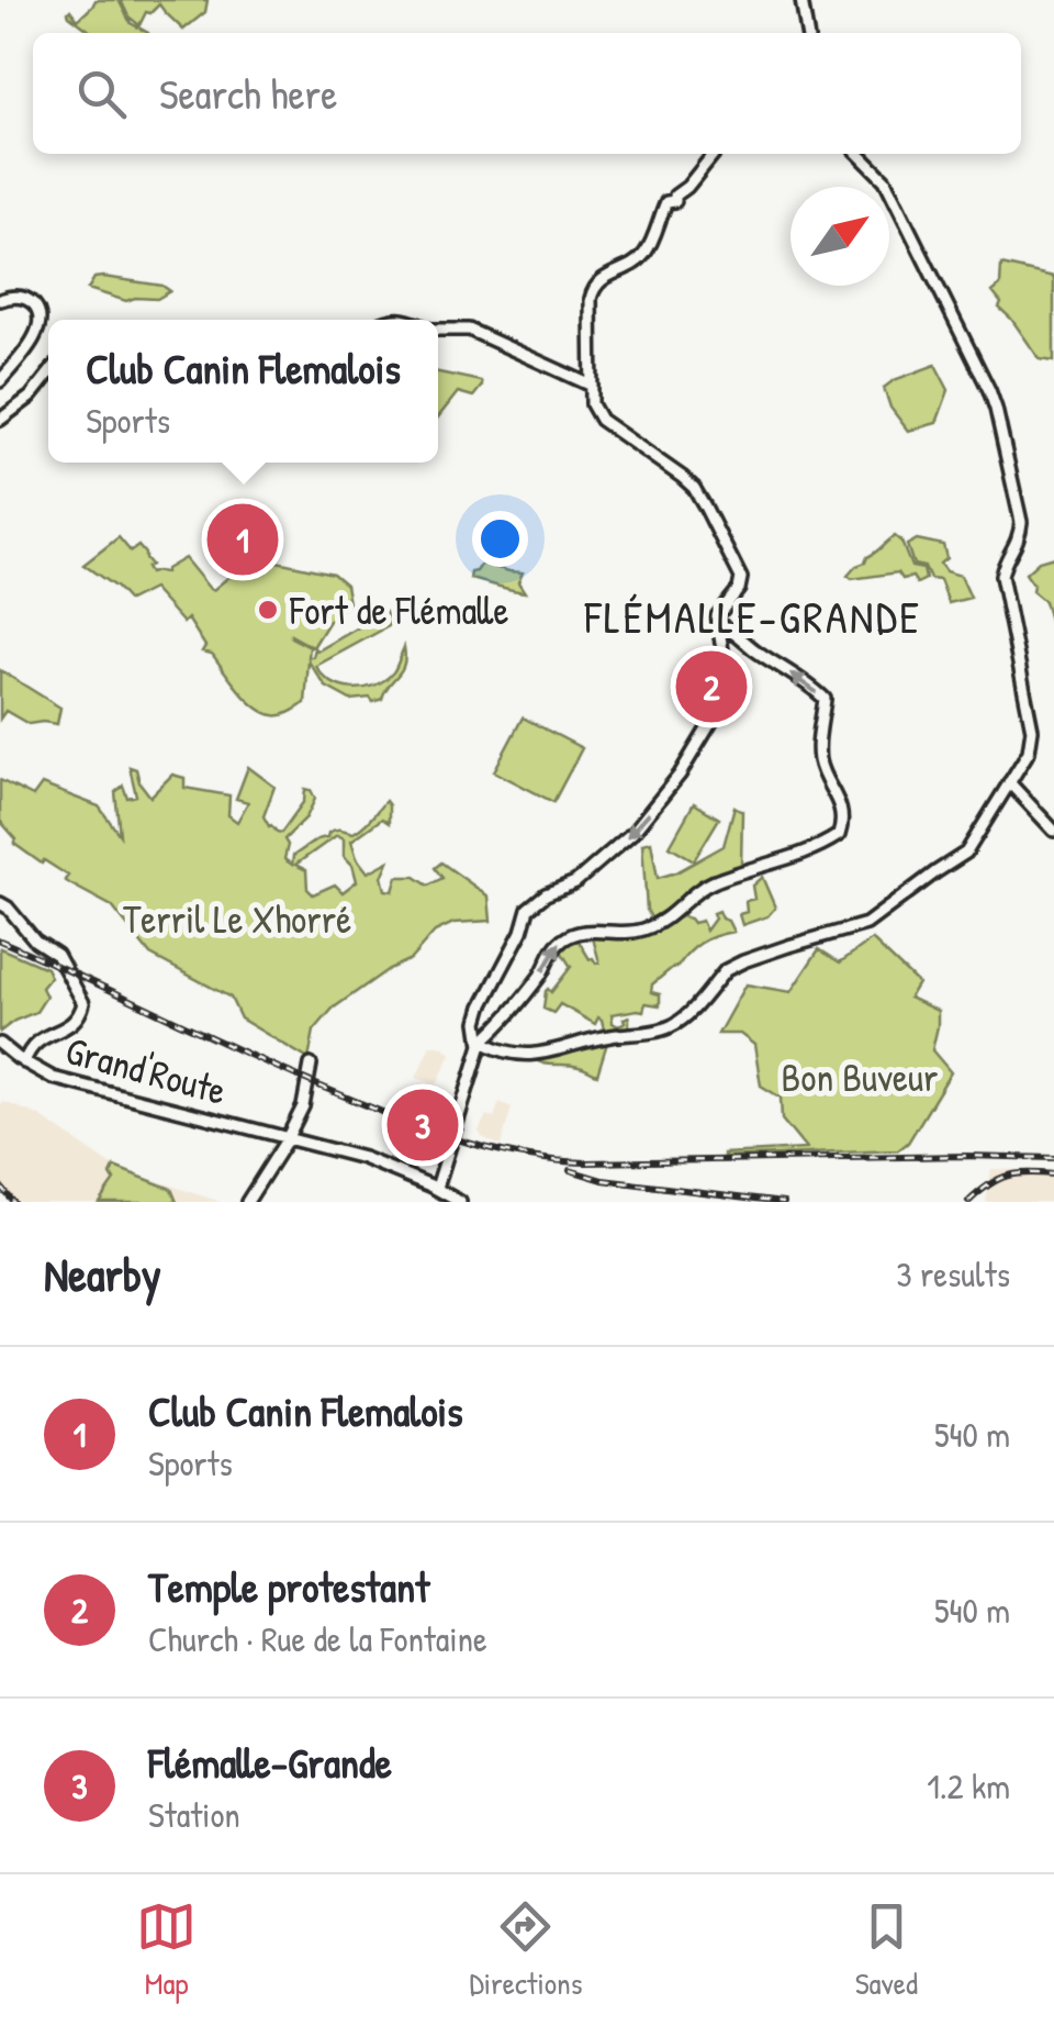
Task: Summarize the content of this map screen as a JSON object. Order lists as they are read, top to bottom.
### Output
{
  "streets": {
    "street": ["Grand'Route"]
  },
  "districts": ["FLÉMALLE-GRANDE"],
  "parks": ["Terril Le Xhorré", "Bon Buveur"],
  "places": ["Fort de Flémalle"],
  "north": "top right",
  "page": {
    "search": "Search here",
    "popup": ["Club Canin Flemalois", "Sports"],
    "pins": ["1", "2", "3"],
    "heading": ["Nearby", "3 results"],
    "list": [
      {
        "mark": "1",
        "name": "Club Canin Flemalois",
        "note": "Sports",
        "value": "540 m"
      },
      {
        "mark": "2",
        "name": "Temple protestant",
        "note": "Church · Rue de la Fontaine",
        "value": "540 m"
      },
      {
        "mark": "3",
        "name": "Flémalle-Grande",
        "note": "Station",
        "value": "1.2 km"
      }
    ],
    "nav": ["Map", "Directions", "Saved"]
  }
}
